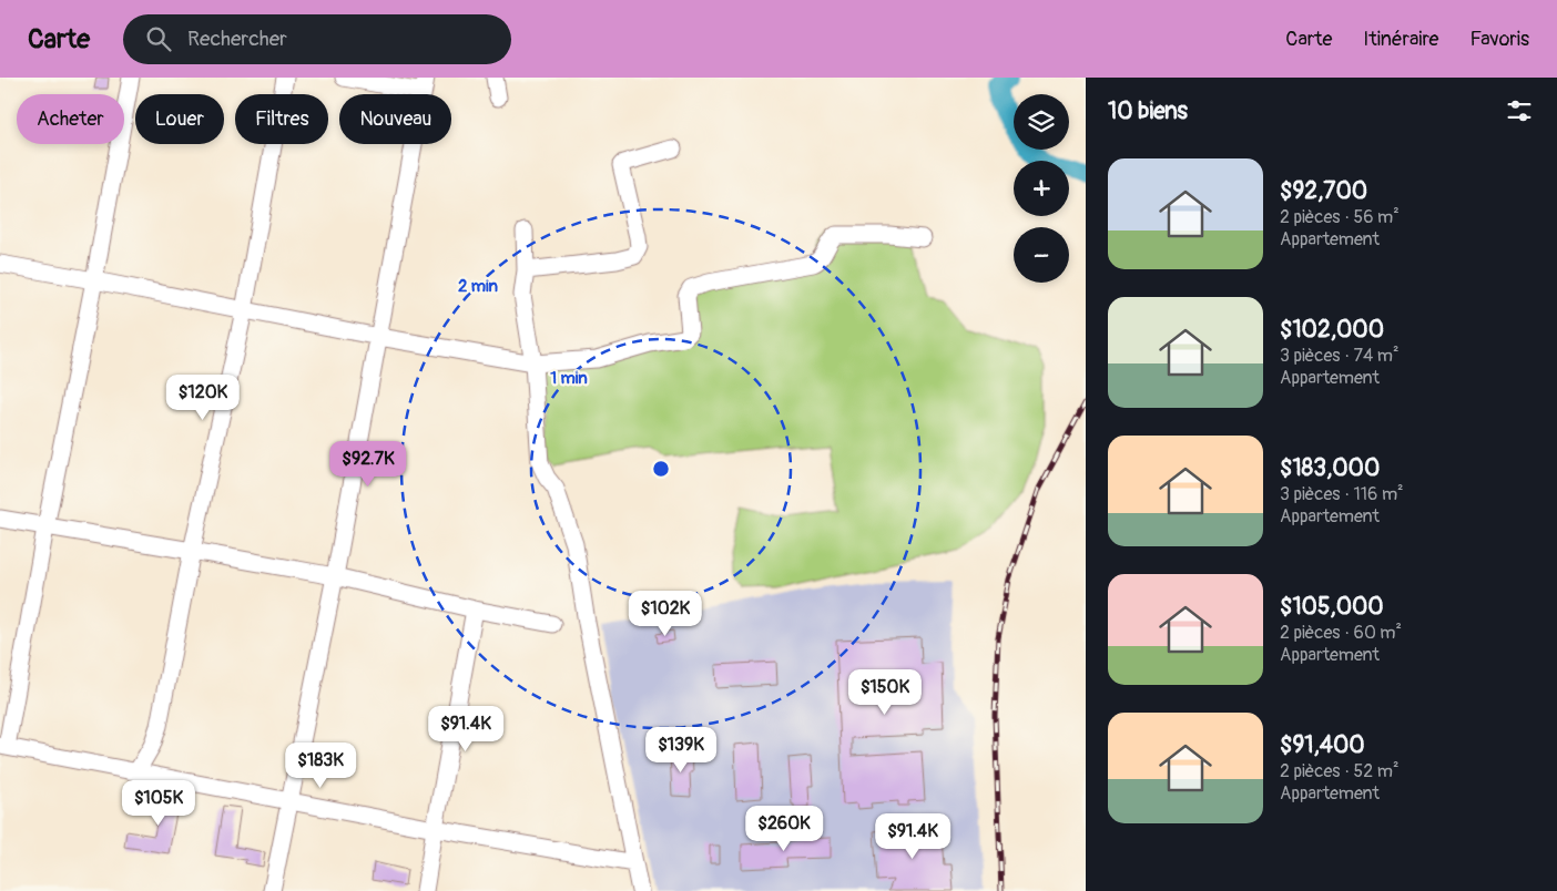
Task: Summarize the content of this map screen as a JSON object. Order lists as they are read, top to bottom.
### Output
{
  "page": {
    "header": "Carte",
    "search": "Rechercher",
    "nav": ["Carte", "Itinéraire", "Favoris"],
    "heading": "10 biens",
    "map_buttons": ["+", "−"],
    "chip": [
      "Acheter",
      "Louer",
      "Filtres",
      "Nouveau"
    ],
    "list": [
      {
        "name": "$92,700",
        "note": "2 pièces · 56 m² · Appartement"
      },
      {
        "name": "$102,000",
        "note": "3 pièces · 74 m² · Appartement"
      },
      {
        "name": "$183,000",
        "note": "3 pièces · 116 m² · Appartement"
      },
      {
        "name": "$105,000",
        "note": "2 pièces · 60 m² · Appartement"
      },
      {
        "name": "$91,400",
        "note": "2 pièces · 52 m² · Appartement"
      }
    ],
    "price": [
      "$120K",
      "$92.7K",
      "$102K",
      "$150K",
      "$91.4K",
      "$139K",
      "$183K",
      "$105K",
      "$260K",
      "$91.4K"
    ]
  },
  "rings": ["2 min", "1 min"]
}
